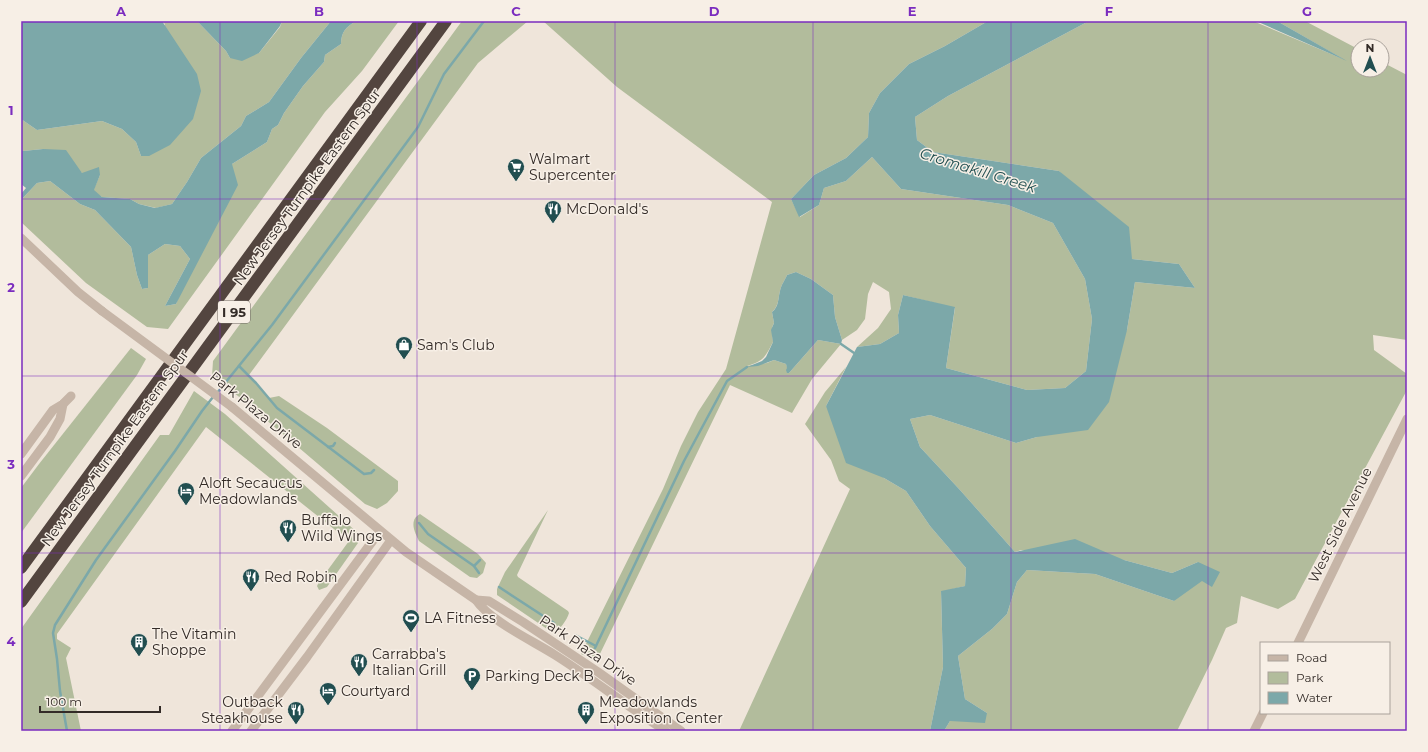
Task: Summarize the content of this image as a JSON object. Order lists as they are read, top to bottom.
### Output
{
  "streets": {
    "highway": ["New Jersey Turnpike Eastern Spur", "I 95"],
    "street": ["Park Plaza Drive", "West Side Avenue"]
  },
  "water": ["Cromakill Creek"],
  "places": {
    "supermarket": ["Walmart Supercenter"],
    "restaurant": [
      "McDonald's",
      "Buffalo Wild Wings",
      "Red Robin",
      "Carrabba's Italian Grill",
      "Outback Steakhouse"
    ],
    "shop": ["Sam's Club"],
    "hotel": ["Aloft Secaucus Meadowlands", "Courtyard"],
    "sports": ["LA Fitness"],
    "building": ["The Vitamin Shoppe", "Meadowlands Exposition Center"],
    "parking": ["Parking Deck B"]
  },
  "legend": ["Road", "Park", "Water"],
  "scale_bar": "100 m",
  "north": "top",
  "grid": {
    "columns": [
      "A",
      "B",
      "C",
      "D",
      "E",
      "F",
      "G"
    ],
    "rows": [
      "1",
      "2",
      "3",
      "4"
    ]
  }
}
